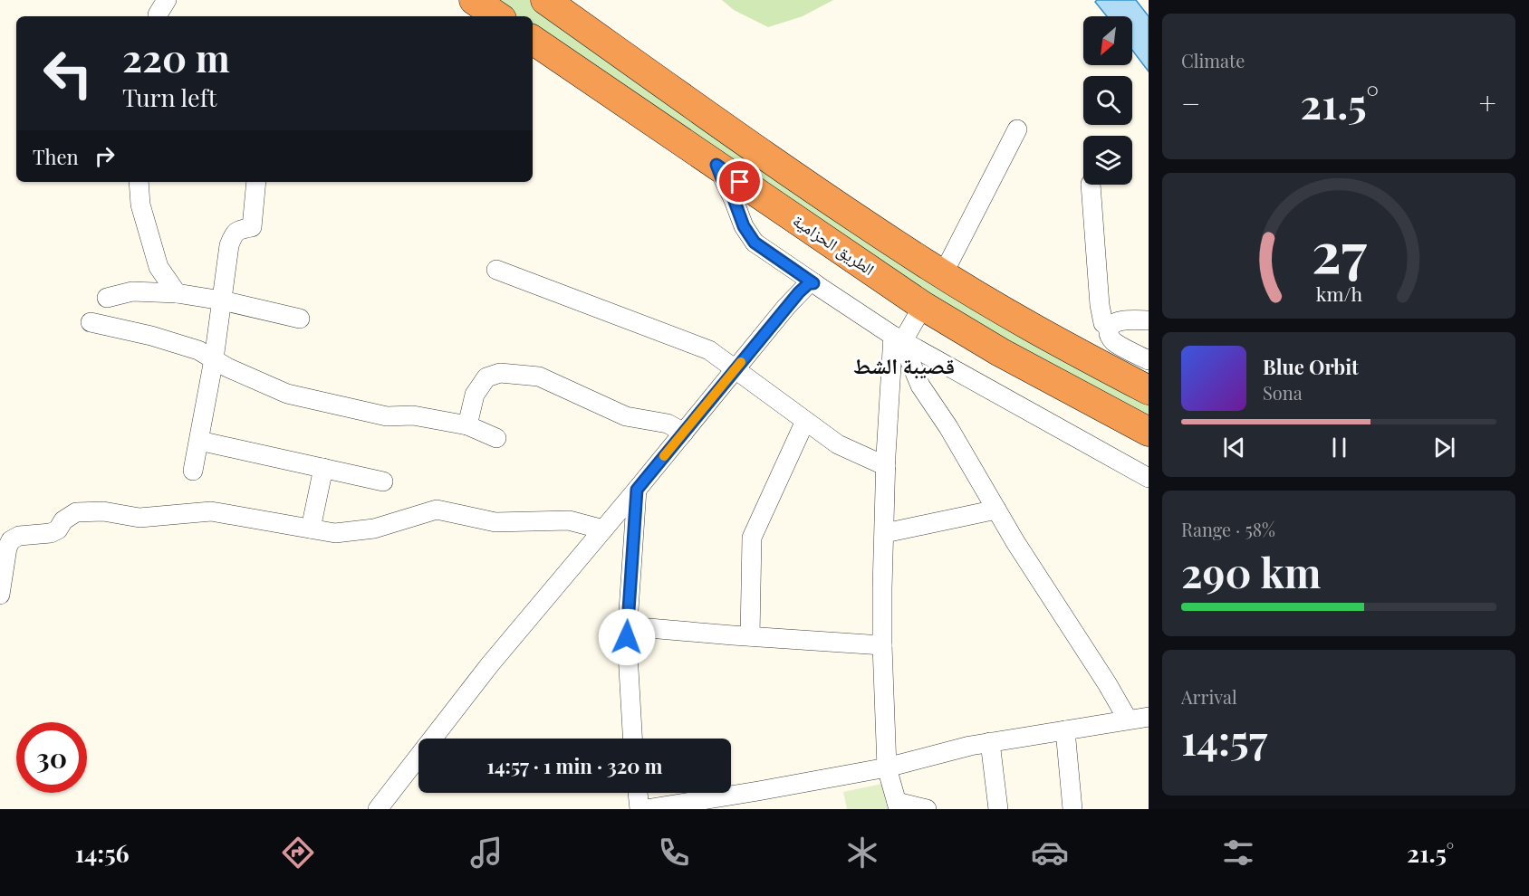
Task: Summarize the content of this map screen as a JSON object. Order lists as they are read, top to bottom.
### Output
{
  "streets": {
    "highway": ["الطريق الحزامية"]
  },
  "districts": ["قصيبة الشط"],
  "north": "bottom left",
  "page": {
    "tile": [
      "Climate",
      ["Range · 58%", "290 km"],
      ["Arrival", "14:57"]
    ],
    "turn": ["220 m", "Turn left"],
    "heat": ["−", "21.5°", "+"],
    "then": "Then",
    "song": ["Blue Orbit", "Sona"],
    "limit": "30",
    "trip": "14:57 · 1 min · 320 m",
    "tabs": ["14:56", "21.5°"],
    "gauge": ["27", "km/h"]
  }
}
